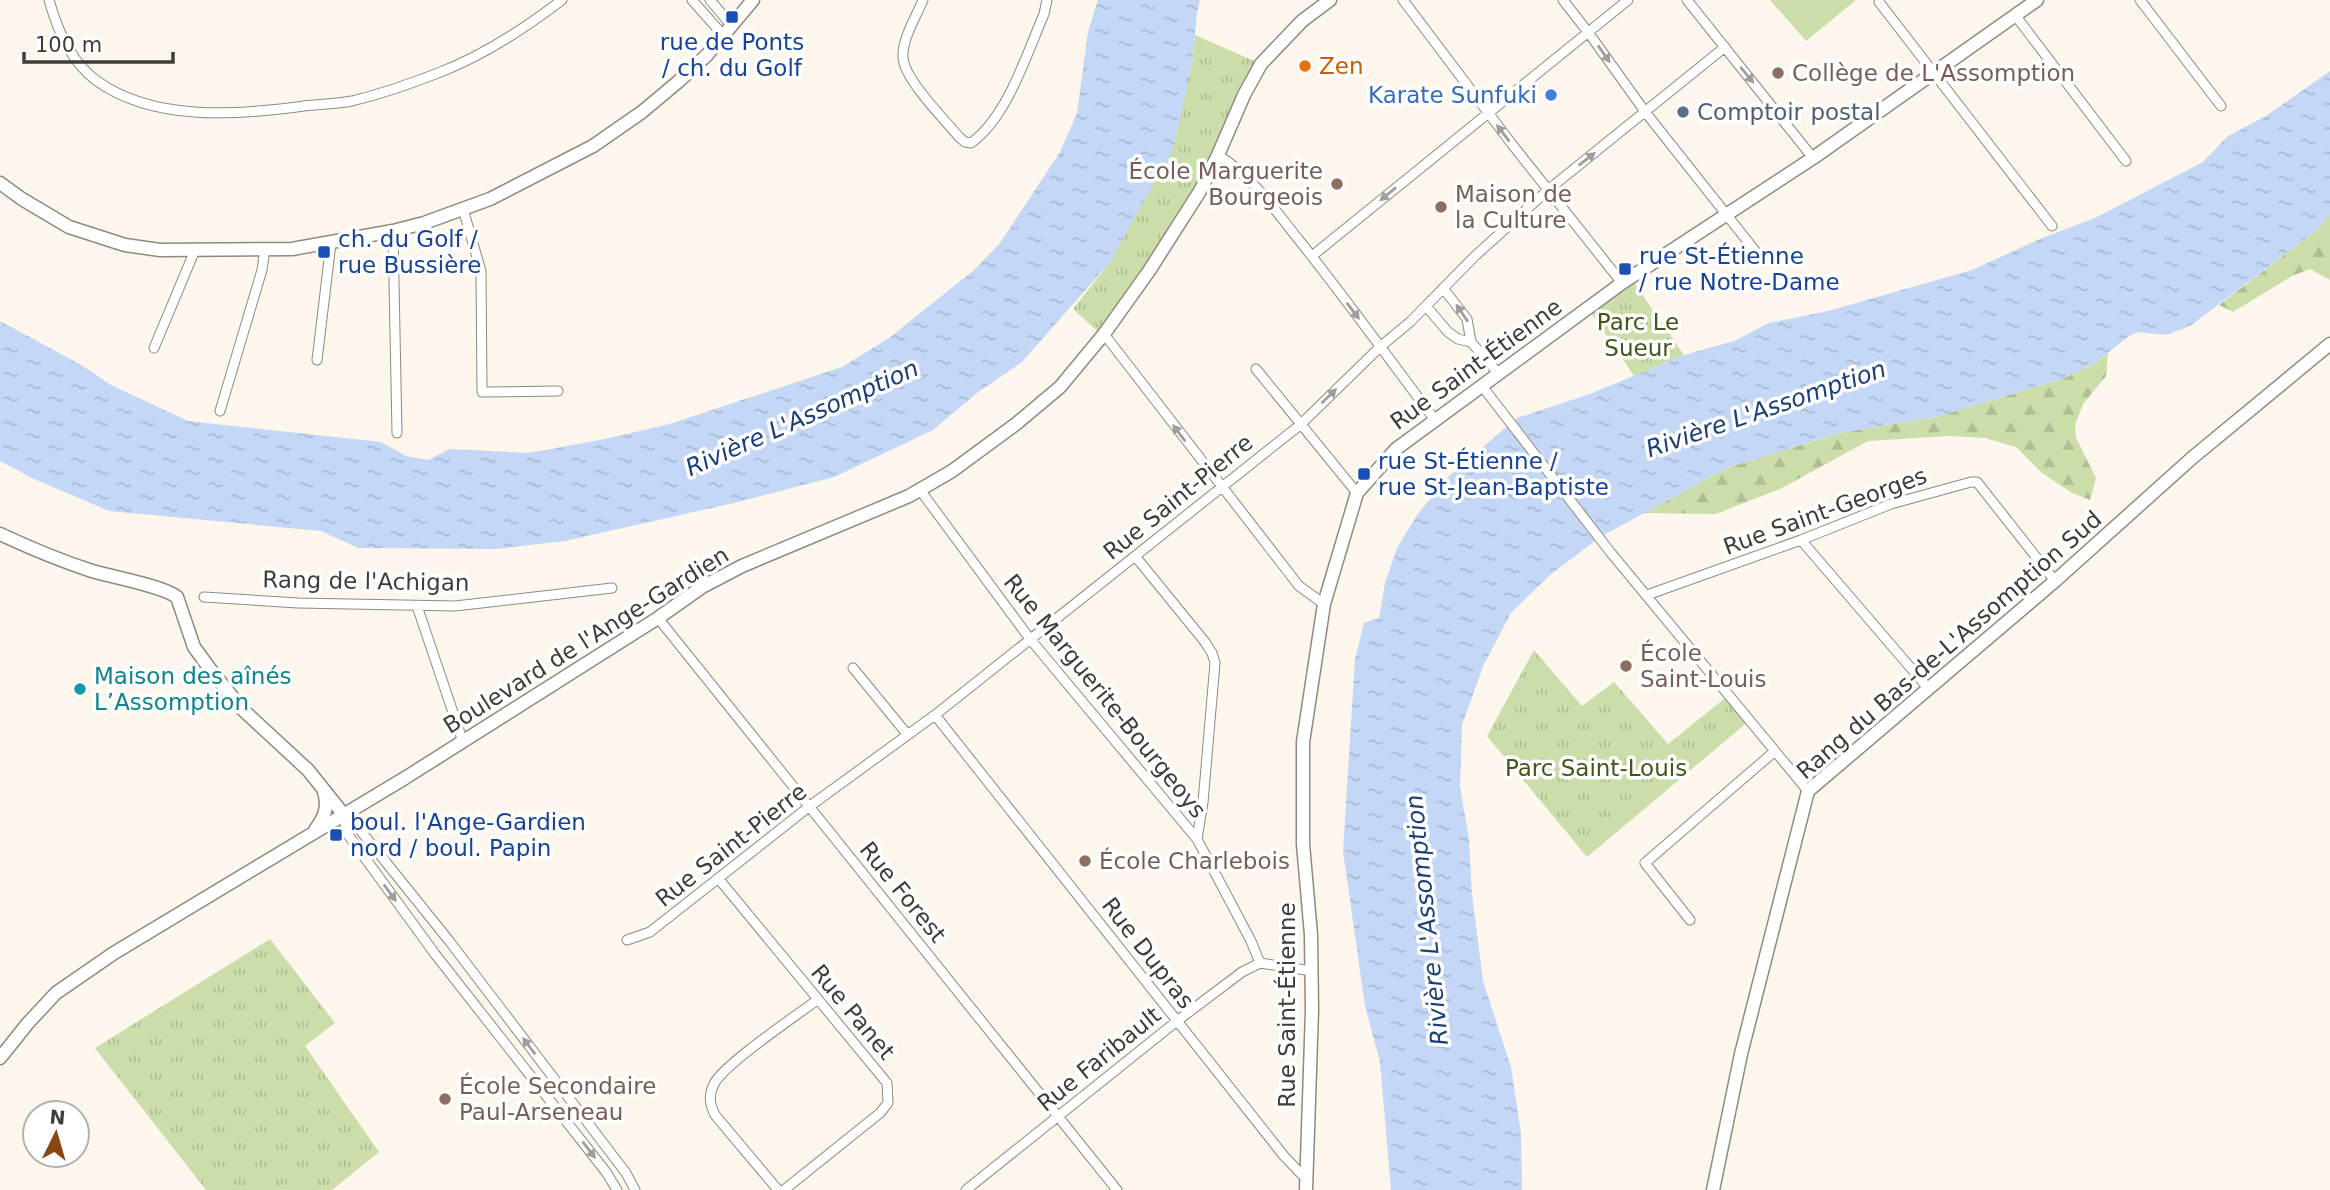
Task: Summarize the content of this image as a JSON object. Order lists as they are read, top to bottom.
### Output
{
  "streets": {
    "street": [
      "Rue Saint-Étienne",
      "Rue Saint-Pierre",
      "Rue Saint-Georges",
      "Rang de l'Achigan",
      "Boulevard de l'Ange-Gardien",
      "Rang du Bas-de-L'Assomption Sud",
      "Rue Marguerite-Bourgeoys",
      "Rue Forest",
      "Rue Dupras",
      "Rue Panet",
      "Rue Faribault"
    ]
  },
  "crossings": [
    ["Rue Saint-Étienne", "Rue Dupras"],
    ["Rue Saint-Pierre", "Rue Marguerite-Bourgeoys"],
    ["Rue Saint-Pierre", "Rue Forest"],
    ["Rue Saint-Pierre", "Rue Dupras"],
    ["Rue Saint-Pierre", "Rue Panet"],
    ["Rue Saint-Georges", "Rang du Bas-de-L'Assomption Sud"],
    ["Boulevard de l'Ange-Gardien", "Rue Marguerite-Bourgeoys"],
    ["Boulevard de l'Ange-Gardien", "Rue Forest"],
    ["Rue Marguerite-Bourgeoys", "Rue Faribault"],
    ["Rue Forest", "Rue Faribault"],
    ["Rue Dupras", "Rue Faribault"]
  ],
  "water": ["Rivière L'Assomption"],
  "parks": ["Parc Le Sueur", "Parc Saint-Louis"],
  "places": {
    "transit": [
      "rue de Ponts / ch. du Golf",
      "ch. du Golf / rue Bussière",
      "rue St-Étienne / rue Notre-Dame",
      "rue St-Étienne / rue St-Jean-Baptiste",
      "boul. l'Ange-Gardien nord / boul. Papin"
    ],
    "other": [
      "Zen",
      "Collège de L'Assomption",
      "Karate Sunfuki",
      "Comptoir postal",
      "École Marguerite Bourgeois",
      "Maison de la Culture",
      "École Saint-Louis",
      "Maison des aînés L’Assomption",
      "École Charlebois",
      "École Secondaire Paul-Arseneau"
    ]
  },
  "scale_bar": "100 m",
  "north": "top"
}
